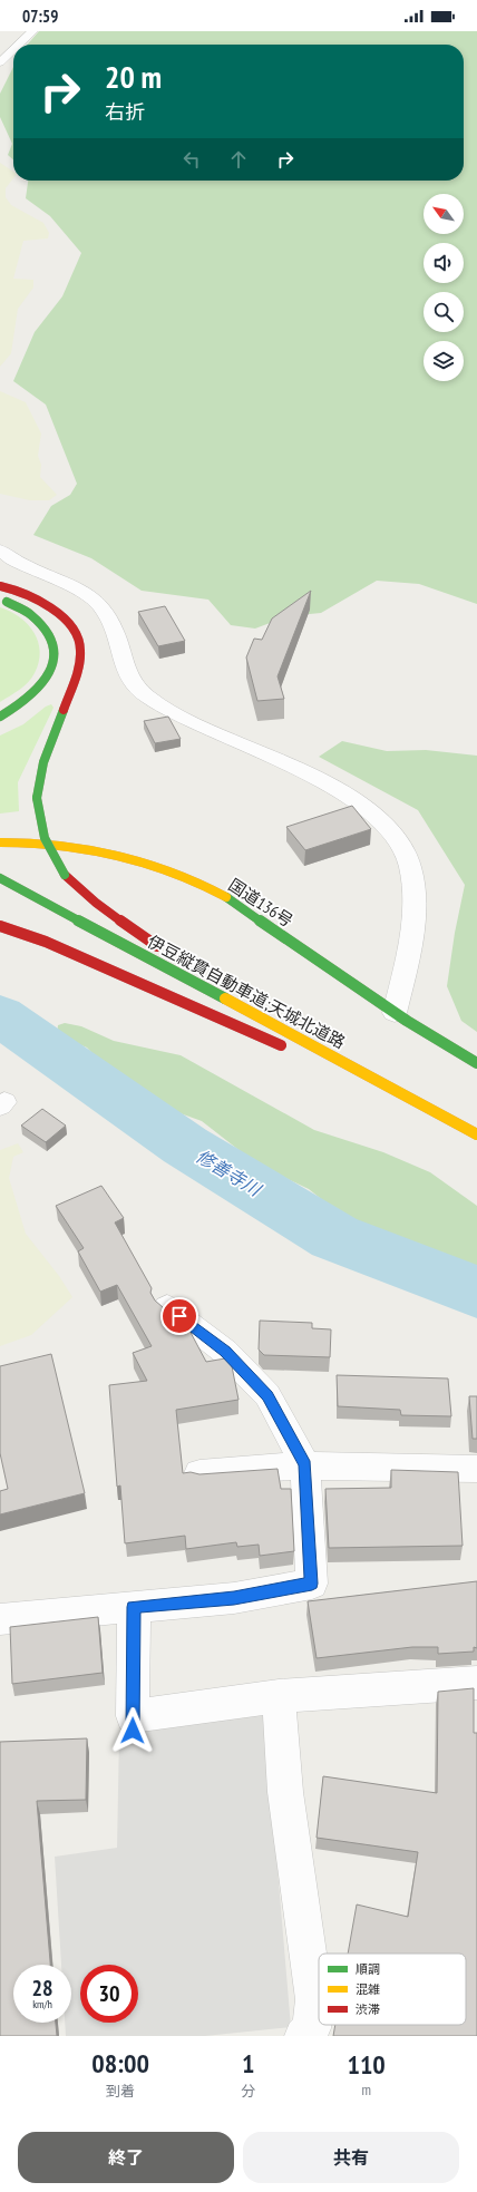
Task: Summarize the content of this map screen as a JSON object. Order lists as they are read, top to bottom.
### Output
{
  "streets": {
    "highway": ["国道136号", "伊豆縦貫自動車道;天城北道路"]
  },
  "water": ["修善寺川"],
  "legend": ["順調", "混雑", "渋滞"],
  "north": "top left",
  "page": {
    "status": "07:59",
    "turn": ["20 m", "右折"],
    "speed": "28 km/h",
    "limit": "30",
    "eta": [
      "08:00",
      "到着",
      "1",
      "分",
      "110",
      "m"
    ],
    "buttons": ["終了", "共有"]
  }
}
